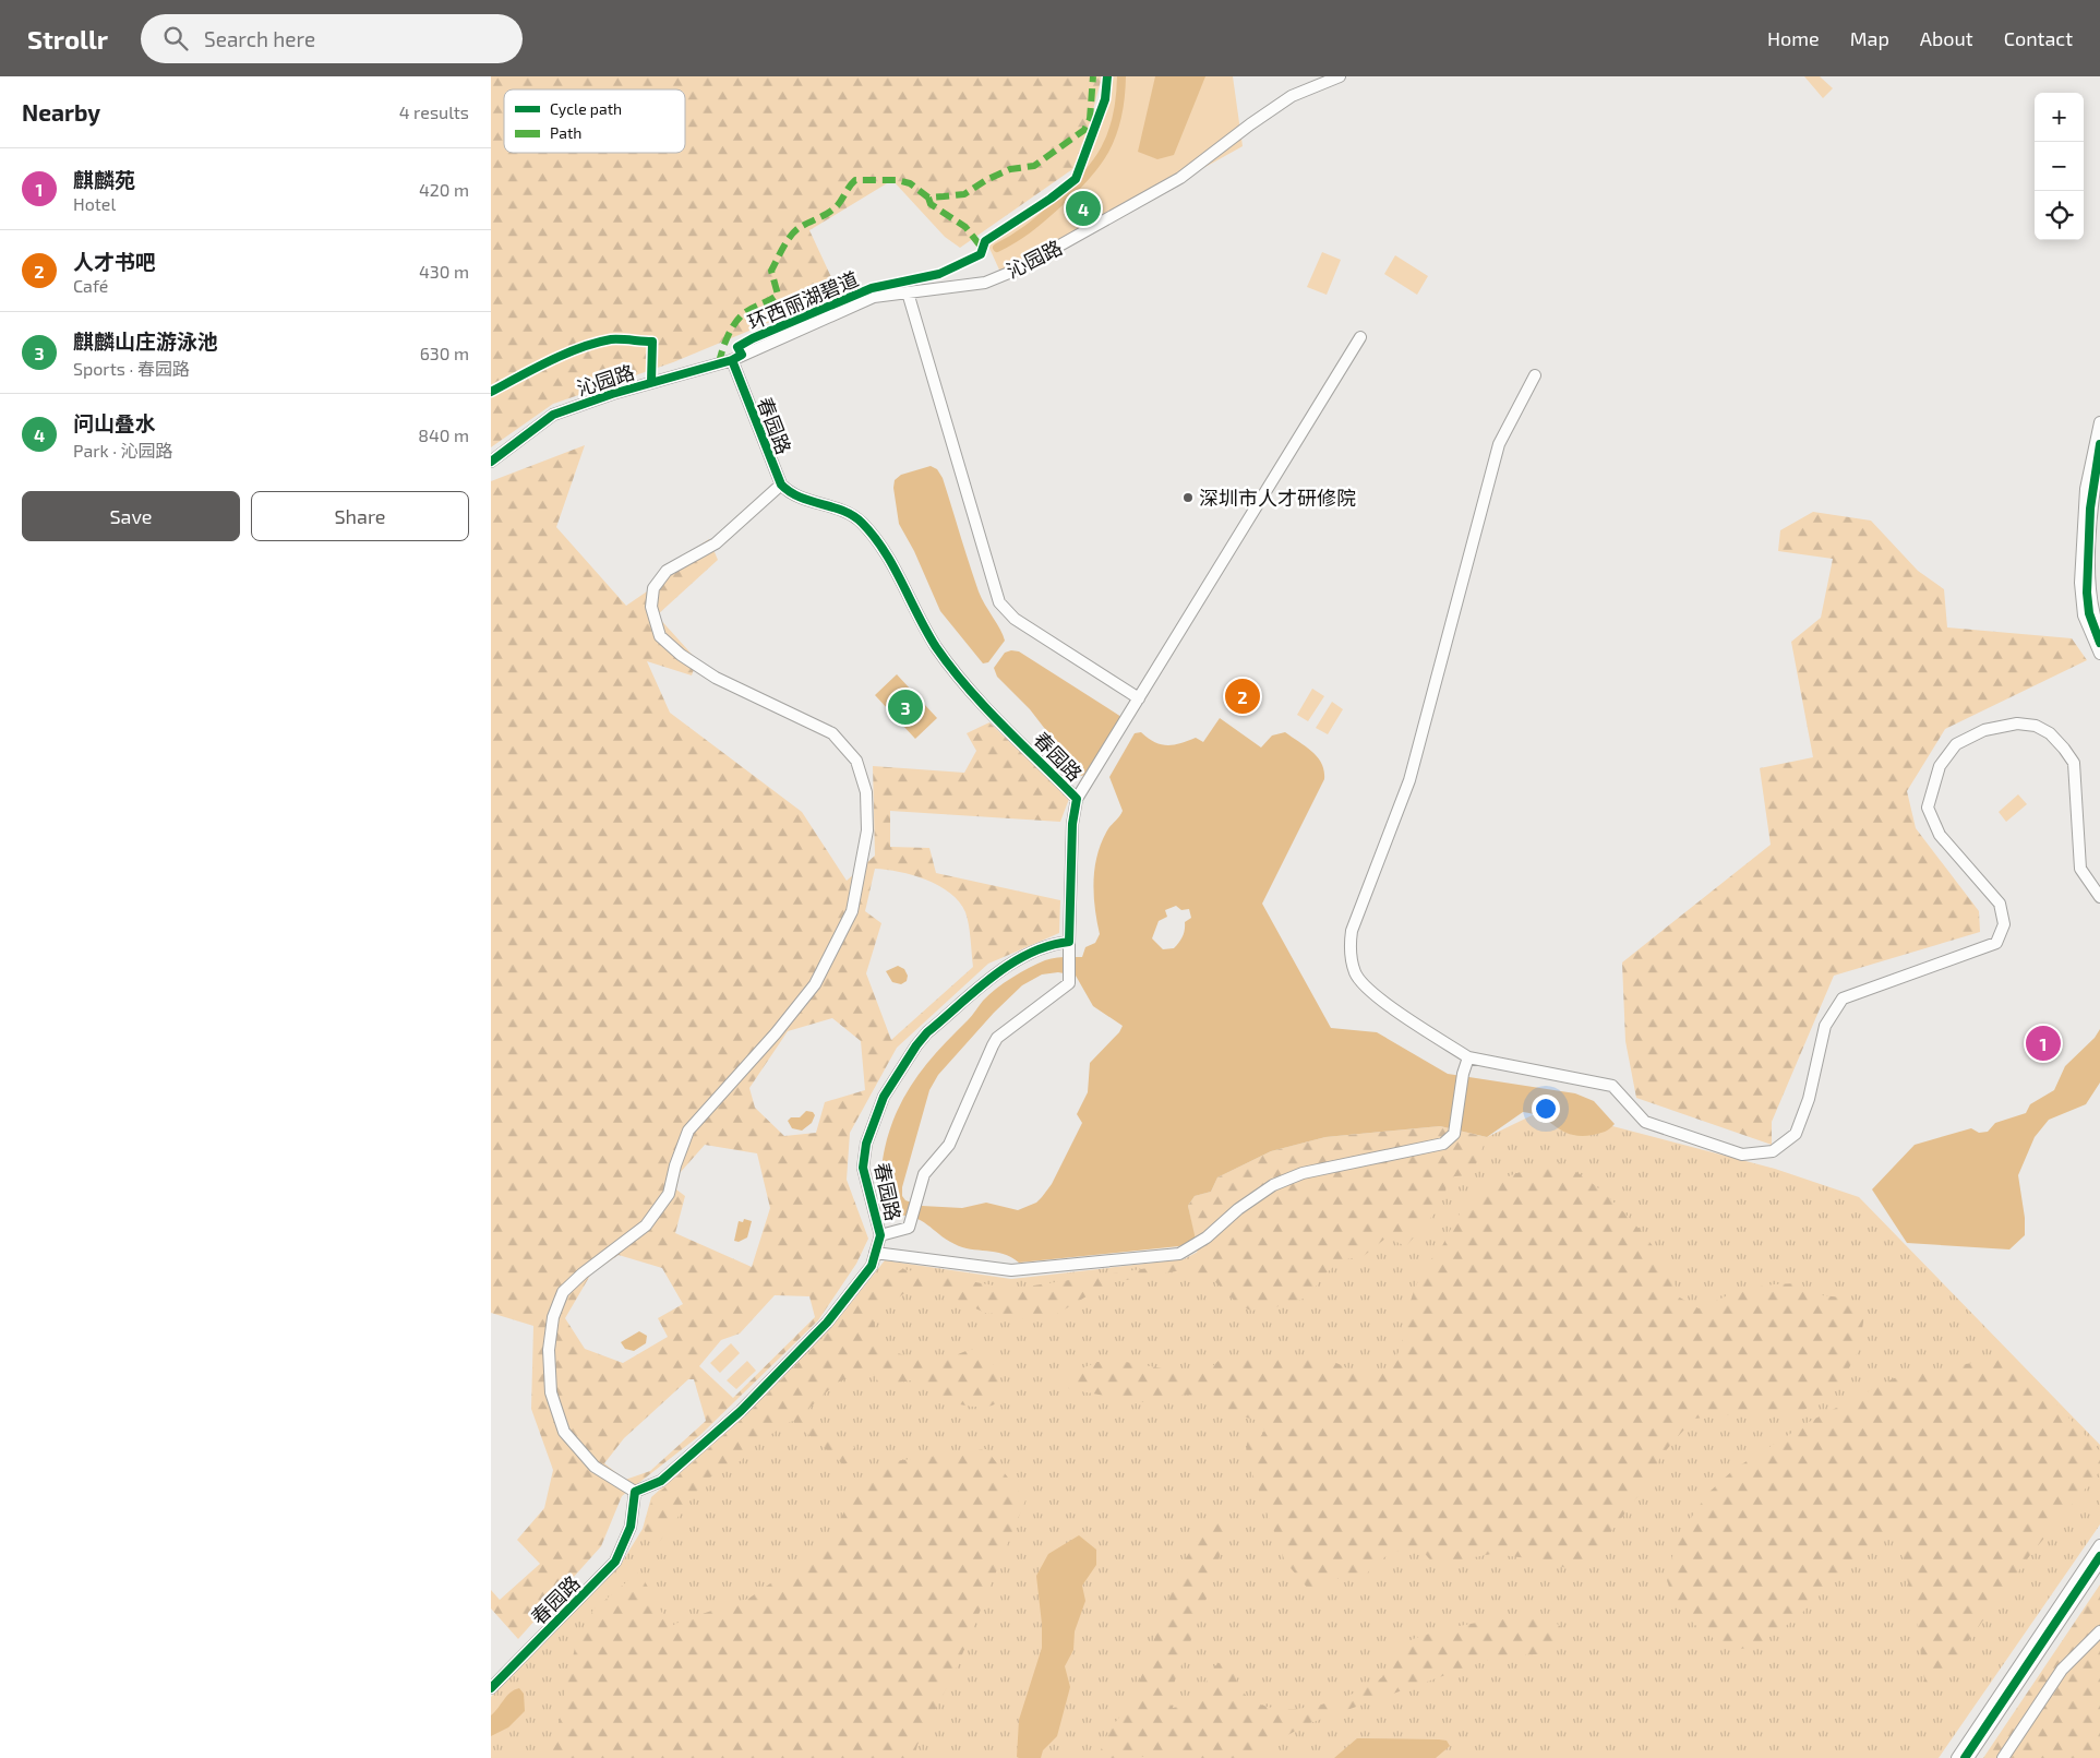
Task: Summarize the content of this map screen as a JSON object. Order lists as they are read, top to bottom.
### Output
{
  "streets": {
    "street": ["沁园路", "春园路"],
    "cycle path": ["环西丽湖碧道"]
  },
  "crossings": [
    ["沁园路", "春园路"]
  ],
  "places": ["深圳市人才研修院"],
  "legend": ["Cycle path", "Path"],
  "page": {
    "header": "Strollr",
    "search": "Search here",
    "nav": [
      "Home",
      "Map",
      "About",
      "Contact"
    ],
    "heading": ["Nearby", "4 results"],
    "map_buttons": ["+", "−"],
    "list": [
      {
        "mark": "1",
        "name": "麒麟苑",
        "note": "Hotel",
        "value": "420 m"
      },
      {
        "mark": "2",
        "name": "人才书吧",
        "note": "Café",
        "value": "430 m"
      },
      {
        "mark": "3",
        "name": "麒麟山庄游泳池",
        "note": "Sports · 春园路",
        "value": "630 m"
      },
      {
        "mark": "4",
        "name": "问山叠水",
        "note": "Park · 沁园路",
        "value": "840 m"
      }
    ],
    "pins": [
      "4",
      "2",
      "3",
      "1"
    ],
    "buttons": ["Save", "Share"]
  }
}
